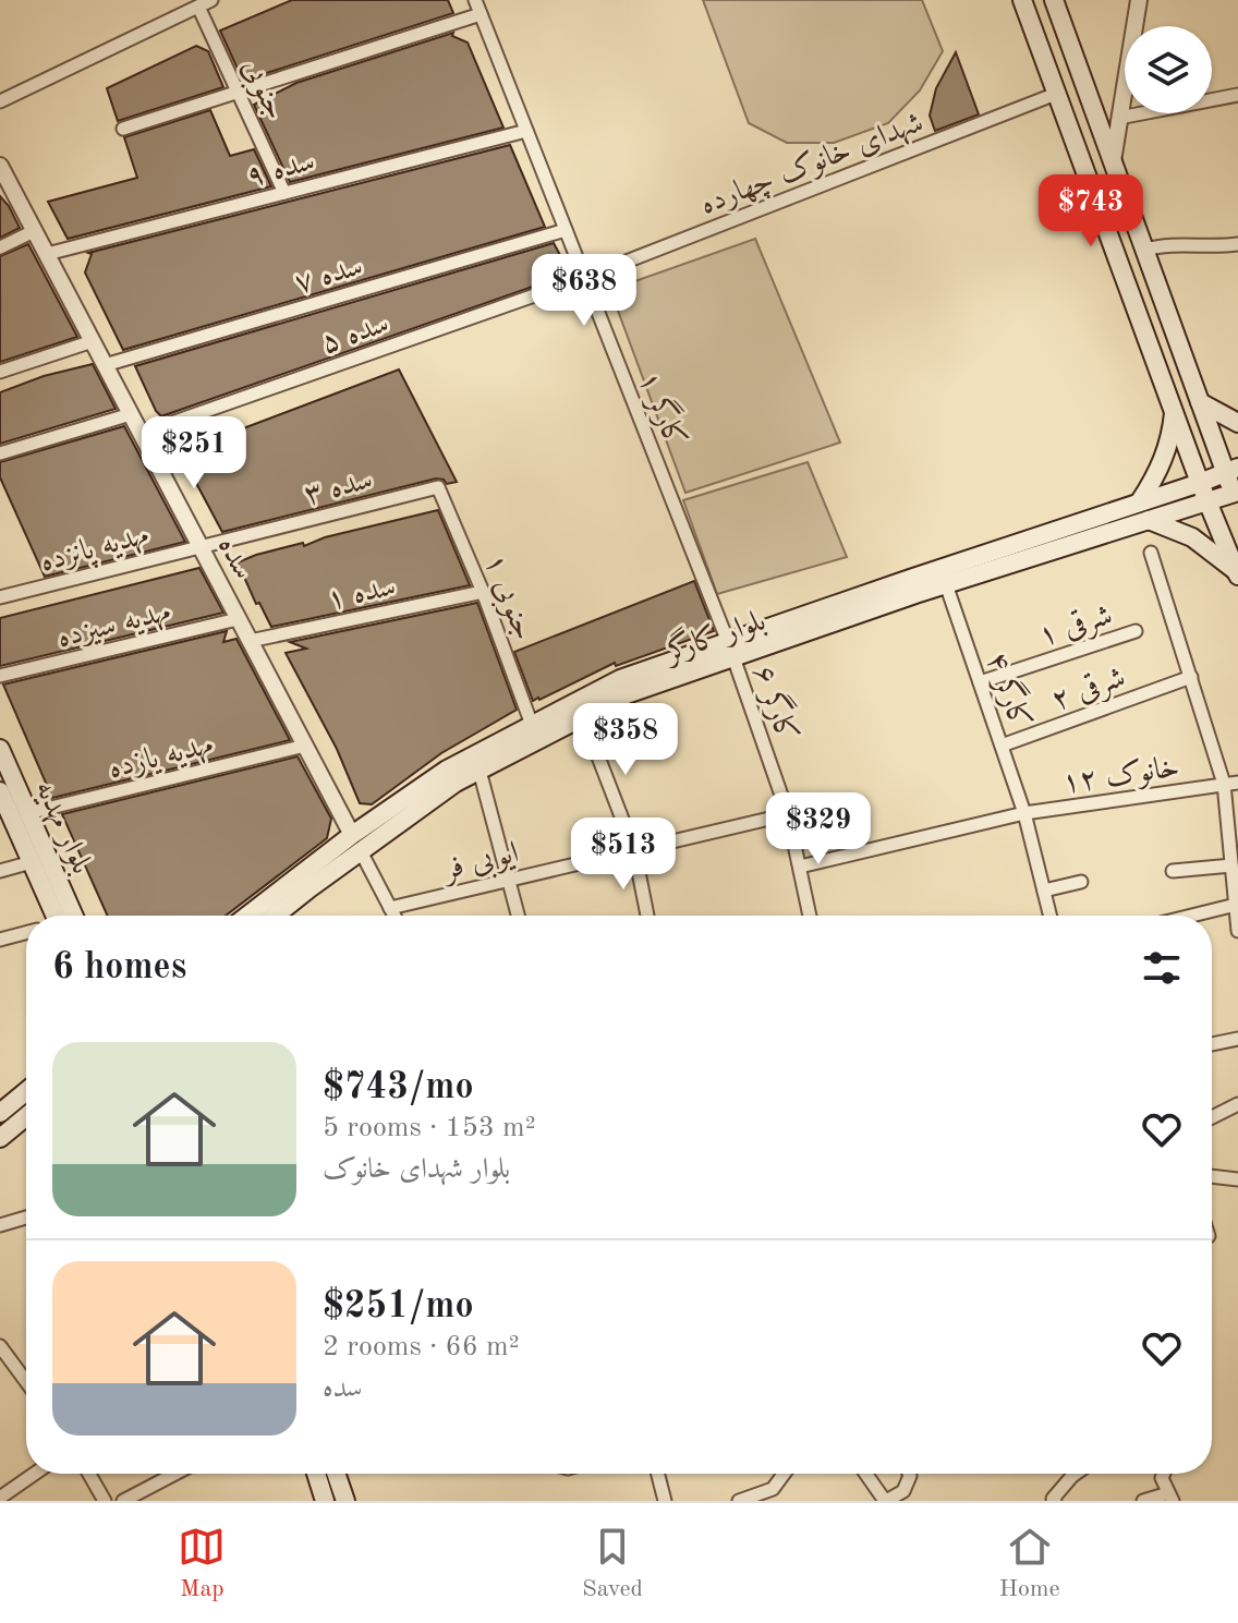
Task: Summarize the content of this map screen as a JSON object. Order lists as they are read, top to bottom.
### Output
{
  "streets": {
    "main road": ["بلوار کارگر", "بلوار مهدیه"],
    "street": [
      "جنوبی",
      "شهدای خانوک چهارده",
      "سده ۹",
      "سده ۷",
      "سده ۵",
      "کارگر ۱",
      "سده ۳",
      "مهدیه پانزده",
      "سده",
      "سده ۱",
      "۱ جنوبی",
      "مهدیه سیزده",
      "شرقی ۱",
      "شرقی ۲",
      "کارگر ۴",
      "کارگر ۶",
      "مهدیه یازده",
      "خانوک ۱۲",
      "ایوبی فر"
    ]
  },
  "crossings": [
    ["جنوبی", "سده ۹"],
    ["شهدای خانوک چهارده", "سده ۵"],
    ["شهدای خانوک چهارده", "کارگر ۱"],
    ["سده ۹", "کارگر ۱"],
    ["سده ۹", "سده"],
    ["سده ۷", "کارگر ۱"],
    ["سده ۷", "سده"],
    ["سده ۵", "کارگر ۱"],
    ["سده ۵", "سده"],
    ["کارگر ۱", "بلوار کارگر"],
    ["کارگر ۱", "کارگر ۶"],
    ["سده ۳", "مهدیه پانزده"],
    ["سده ۳", "سده"],
    ["سده ۳", "۱ جنوبی"],
    ["مهدیه پانزده", "سده"],
    ["سده", "سده ۱"],
    ["سده", "مهدیه سیزده"],
    ["سده", "بلوار کارگر"],
    ["سده", "مهدیه یازده"],
    ["سده ۱", "۱ جنوبی"],
    ["۱ جنوبی", "بلوار کارگر"],
    ["شرقی ۱", "کارگر ۴"],
    ["بلوار کارگر", "کارگر ۴"],
    ["بلوار کارگر", "کارگر ۶"],
    ["شرقی ۲", "کارگر ۴"],
    ["کارگر ۴", "خانوک ۱۲"],
    ["کارگر ۶", "خانوک ۱۲"],
    ["کارگر ۶", "ایوبی فر"],
    ["مهدیه یازده", "بلوار مهدیه"]
  ],
  "page": {
    "price": [
      "$743",
      "$638",
      "$251",
      "$358",
      "$329",
      "$513"
    ],
    "heading": "6 homes",
    "list": [
      {
        "name": "$743/mo",
        "note": "5 rooms · 153 m² · بلوار شهدای خانوک"
      },
      {
        "name": "$251/mo",
        "note": "2 rooms · 66 m² · سده"
      }
    ],
    "tabs": ["Map", "Saved", "Home"]
  }
}
